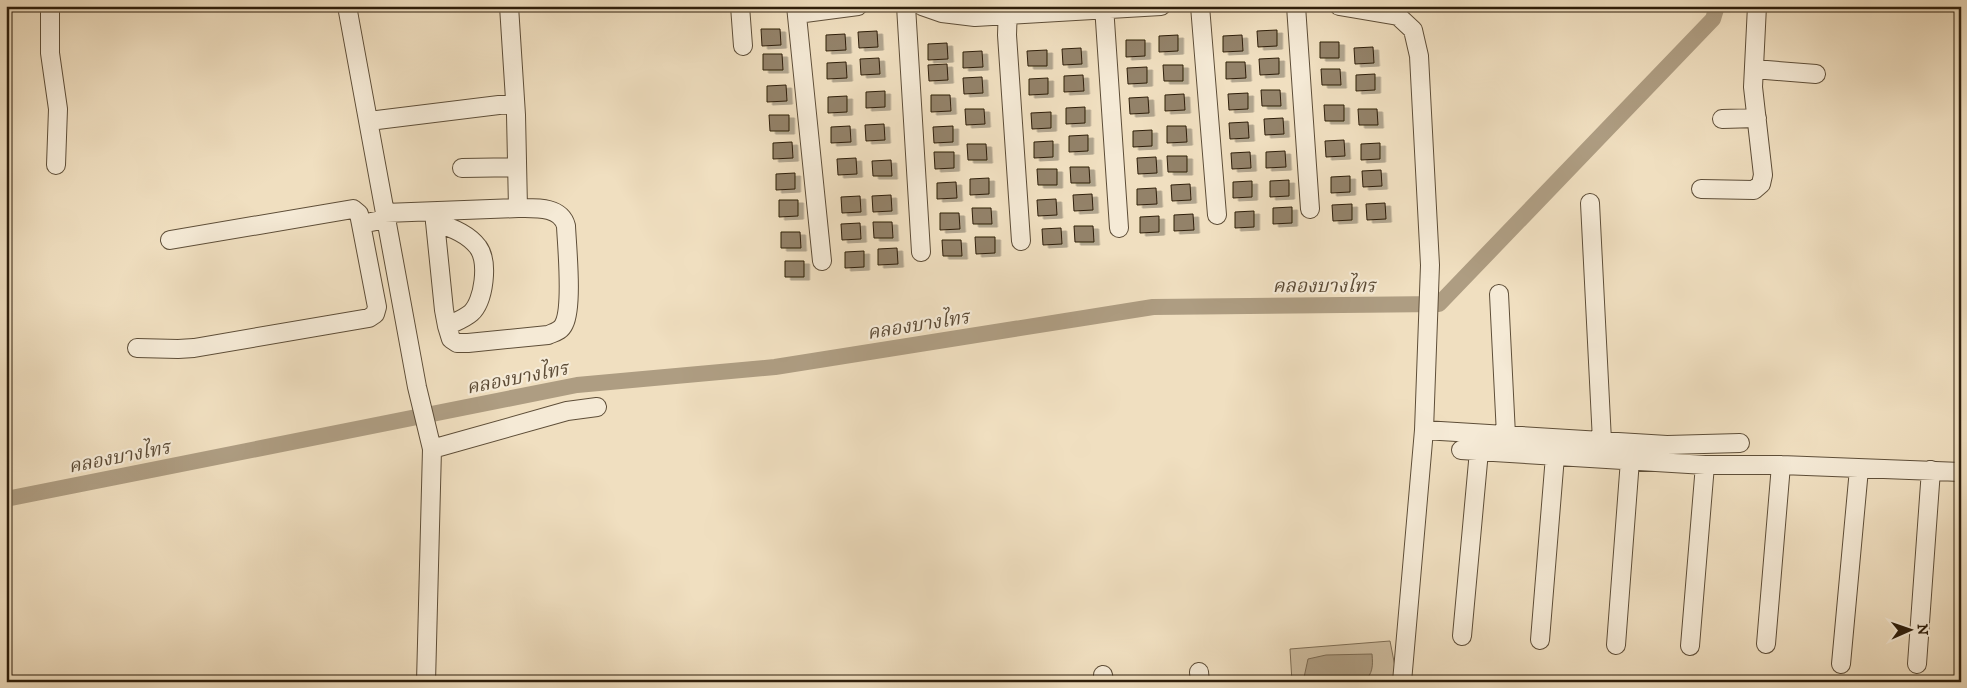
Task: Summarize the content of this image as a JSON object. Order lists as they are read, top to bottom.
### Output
{
  "water": ["คลองบางไทร"],
  "north": "right"
}
